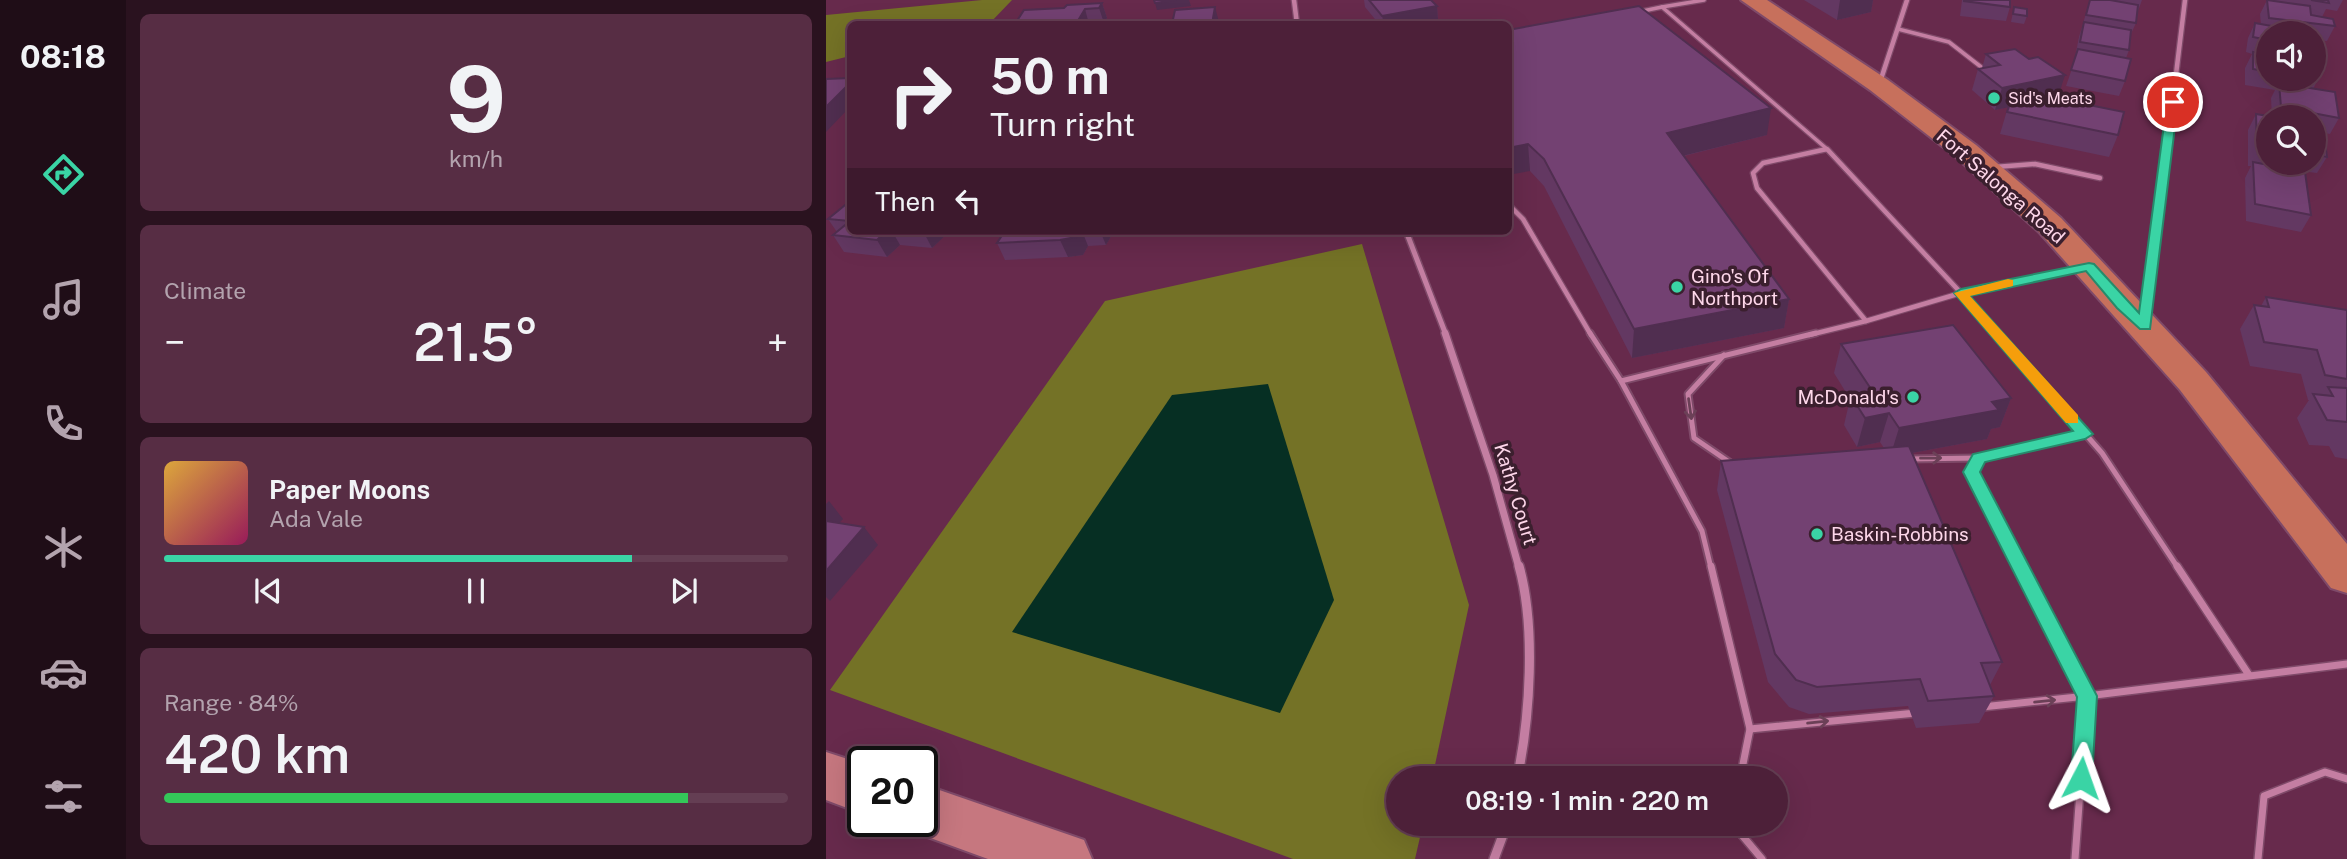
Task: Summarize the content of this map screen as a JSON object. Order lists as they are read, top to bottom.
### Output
{
  "streets": {
    "main road": ["Fort Salonga Road"],
    "street": ["Kathy Court"]
  },
  "places": [
    "Sid's Meats",
    "Gino's Of Northport",
    "McDonald's",
    "Baskin-Robbins"
  ],
  "page": {
    "tabs": "08:18",
    "tile": [
      ["9", "km/h"],
      "Climate",
      ["Range · 84%", "420 km"]
    ],
    "turn": ["50 m", "Turn right"],
    "then": "Then",
    "heat": ["−", "21.5°", "+"],
    "song": ["Paper Moons", "Ada Vale"],
    "limit": "20",
    "trip": "08:19 · 1 min · 220 m"
  }
}
